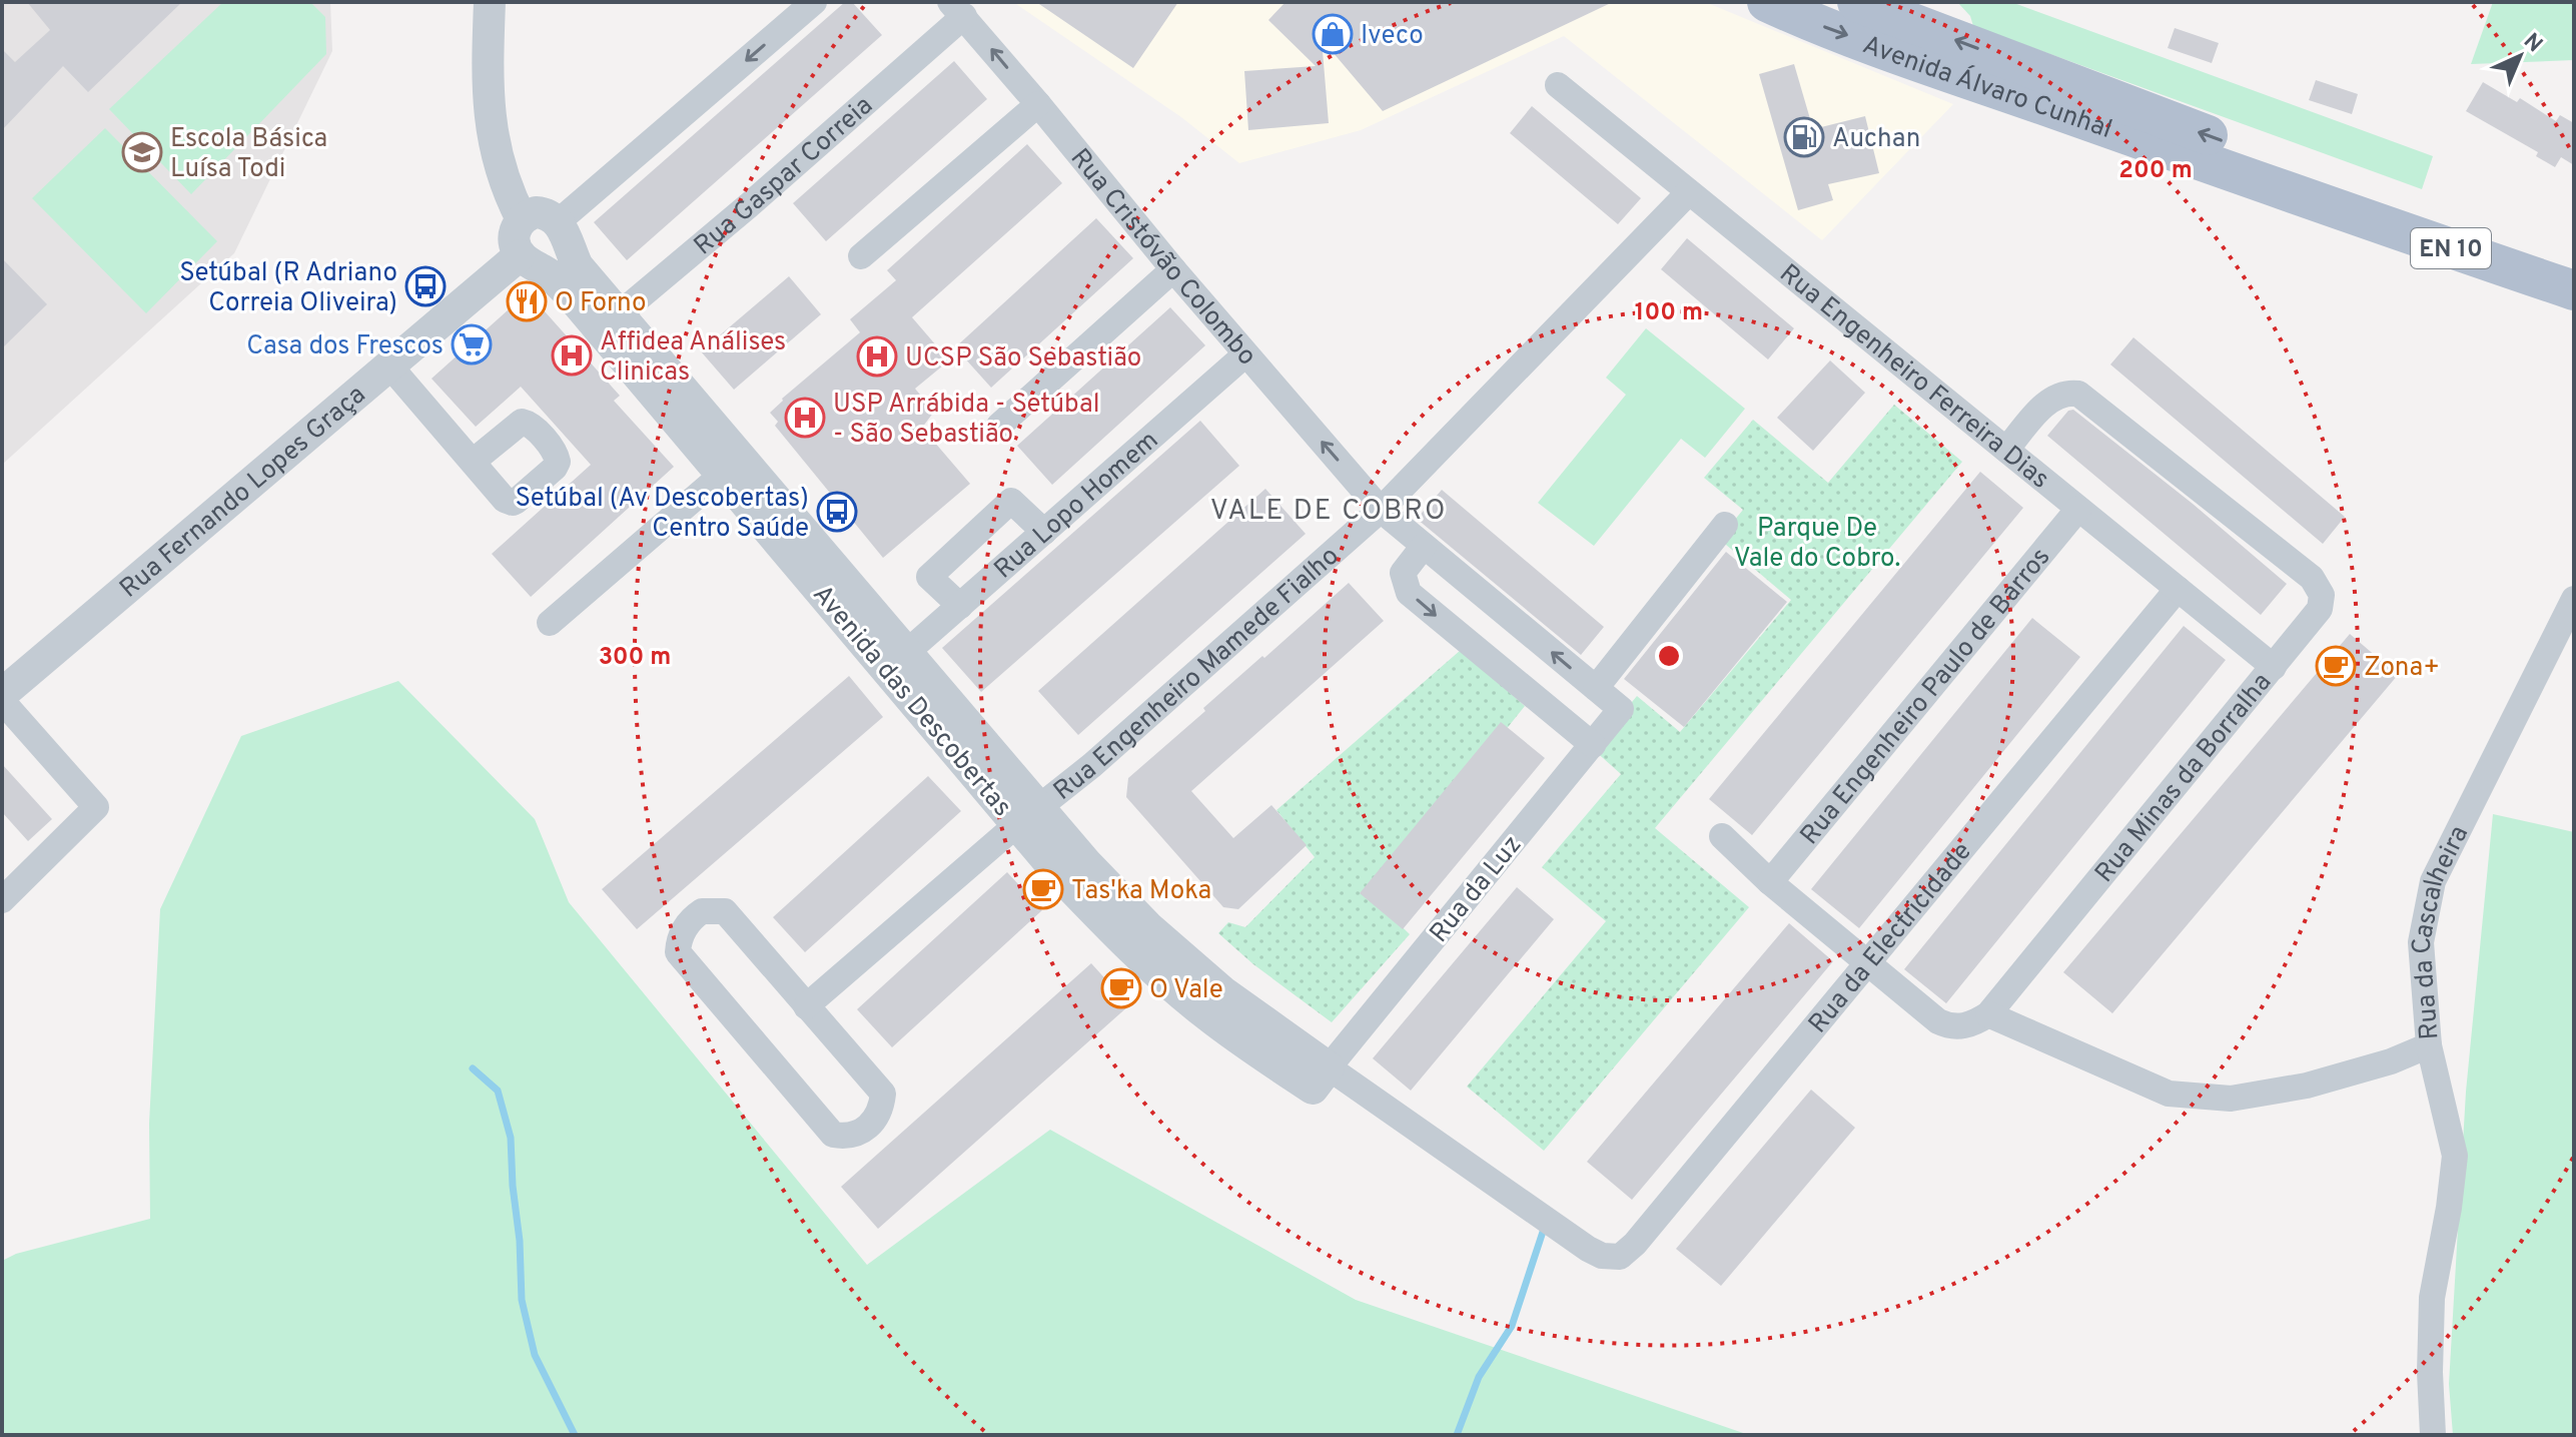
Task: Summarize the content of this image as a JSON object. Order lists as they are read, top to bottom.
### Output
{
  "streets": {
    "main road": ["Avenida Álvaro Cunhal", "EN 10"],
    "street": [
      "Rua Gaspar Correia",
      "Rua Cristóvão Colombo",
      "Rua Engenheiro Ferreira Dias",
      "Rua Fernando Lopes Graça",
      "Rua Lopo Homem",
      "Rua Engenheiro Mamede Fialho",
      "Rua Engenheiro Paulo de Barros",
      "Avenida das Descobertas",
      "Rua Minas da Borralha",
      "Rua da Luz",
      "Rua da Cascalheira",
      "Rua da Electricidade"
    ]
  },
  "crossings": [
    ["Rua Gaspar Correia", "Rua Cristóvão Colombo"],
    ["Rua Gaspar Correia", "Avenida das Descobertas"],
    ["Rua Cristóvão Colombo", "Rua Lopo Homem"],
    ["Rua Cristóvão Colombo", "Rua Engenheiro Mamede Fialho"],
    ["Rua Cristóvão Colombo", "Rua da Luz"],
    ["Rua Engenheiro Ferreira Dias", "Rua Engenheiro Mamede Fialho"],
    ["Rua Engenheiro Ferreira Dias", "Rua Engenheiro Paulo de Barros"],
    ["Rua Engenheiro Ferreira Dias", "Rua Minas da Borralha"],
    ["Rua Engenheiro Ferreira Dias", "Rua da Electricidade"],
    ["Rua Fernando Lopes Graça", "Avenida das Descobertas"],
    ["Rua Lopo Homem", "Avenida das Descobertas"],
    ["Rua Engenheiro Mamede Fialho", "Avenida das Descobertas"],
    ["Avenida das Descobertas", "Rua da Luz"],
    ["Avenida das Descobertas", "Rua da Electricidade"],
    ["Rua da Luz", "Rua da Electricidade"]
  ],
  "one_way": ["Rua Cristóvão Colombo"],
  "districts": ["VALE DE COBRO"],
  "parks": ["Parque De Vale do Cobro."],
  "places": {
    "shop": ["Iveco"],
    "fuel station": ["Auchan"],
    "school or university": ["Escola Básica Luísa Todi"],
    "bus stop": ["Setúbal (R Adriano Correia Oliveira)", "Setúbal (Av Descobertas) Centro Saúde"],
    "restaurant": ["O Forno"],
    "supermarket": ["Casa dos Frescos"],
    "hospital": ["Affidea Análises Clinicas", "UCSP São Sebastião", "USP Arrábida - Setúbal - São Sebastião"],
    "cafe": ["Zona+", "Tas'ka Moka", "O Vale"]
  },
  "north": "top right",
  "rings": ["200 m", "100 m", "300 m"]
}
